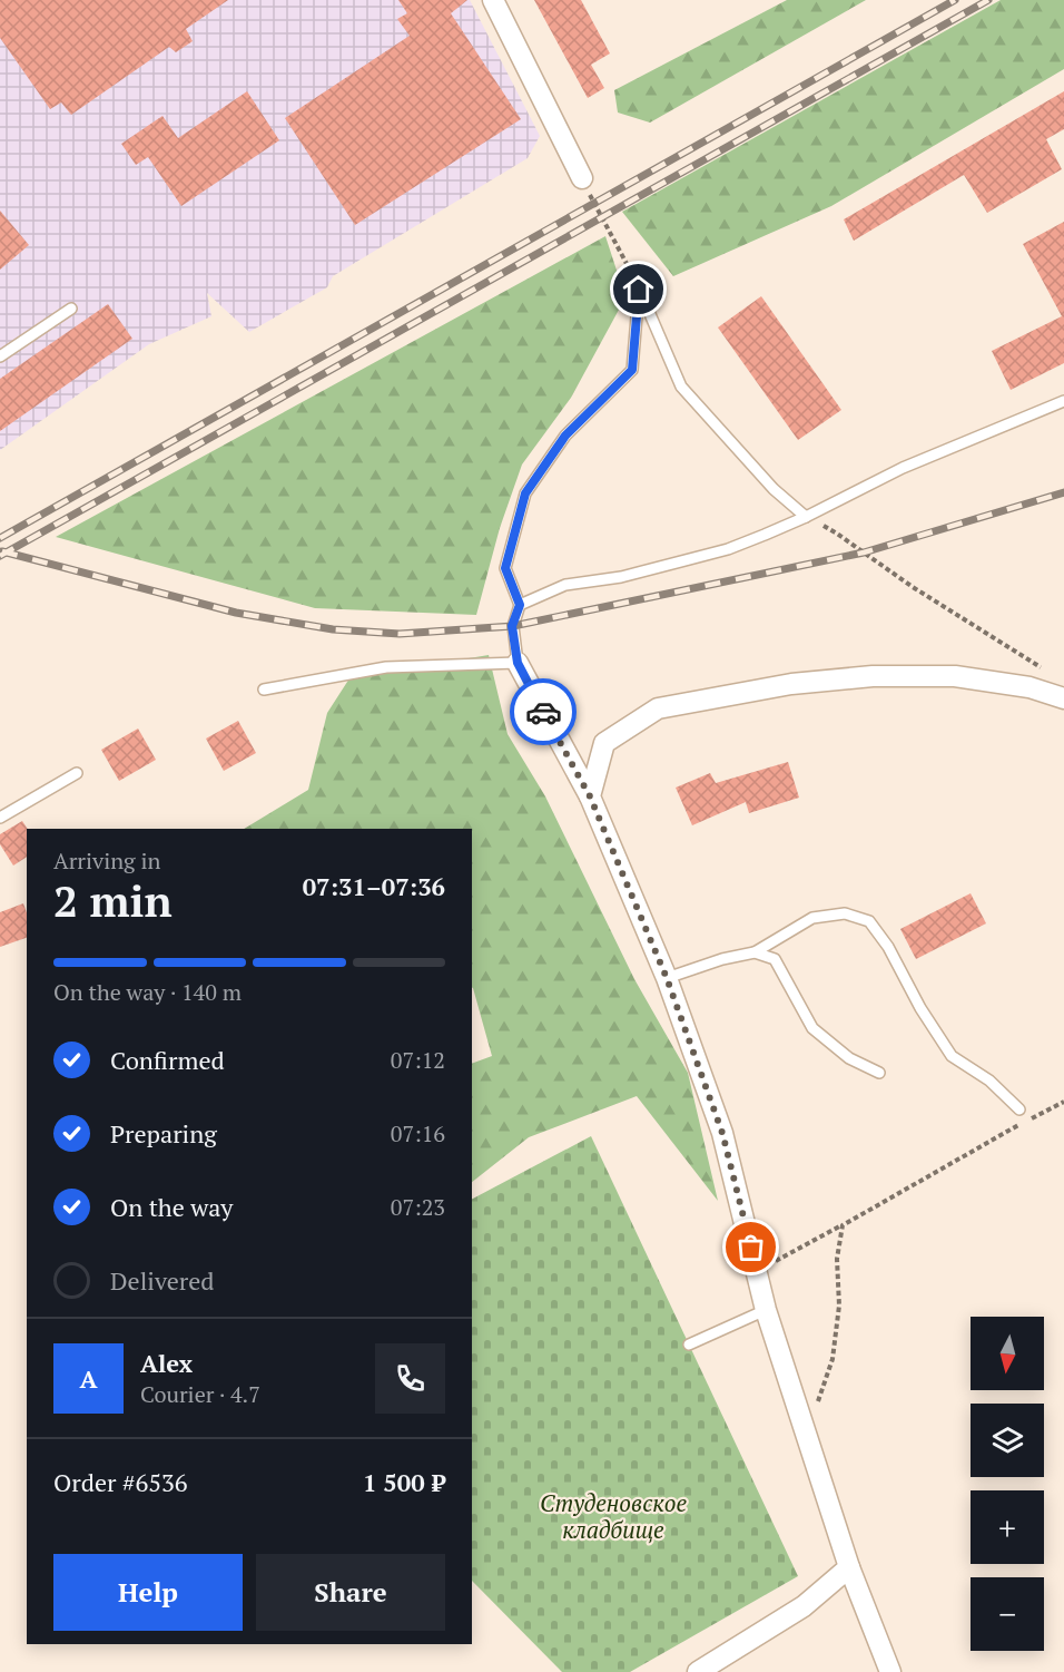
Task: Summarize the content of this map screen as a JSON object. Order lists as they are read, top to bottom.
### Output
{
  "parks": ["Студеновское кладбище"],
  "north": "bottom",
  "page": {
    "heading": ["2 min", "Arriving in", "07:31–07:36"],
    "panel": [
      "Alex",
      "Courier · 4.7",
      "Order #6536",
      "1 500 ₽"
    ],
    "bar": "On the way · 140 m",
    "list": [
      ["Confirmed", "07:12"],
      ["Preparing", "07:16"],
      ["On the way", "07:23"],
      "Delivered"
    ],
    "map_buttons": ["+", "−"],
    "round": "A",
    "buttons": ["Help", "Share"]
  }
}
